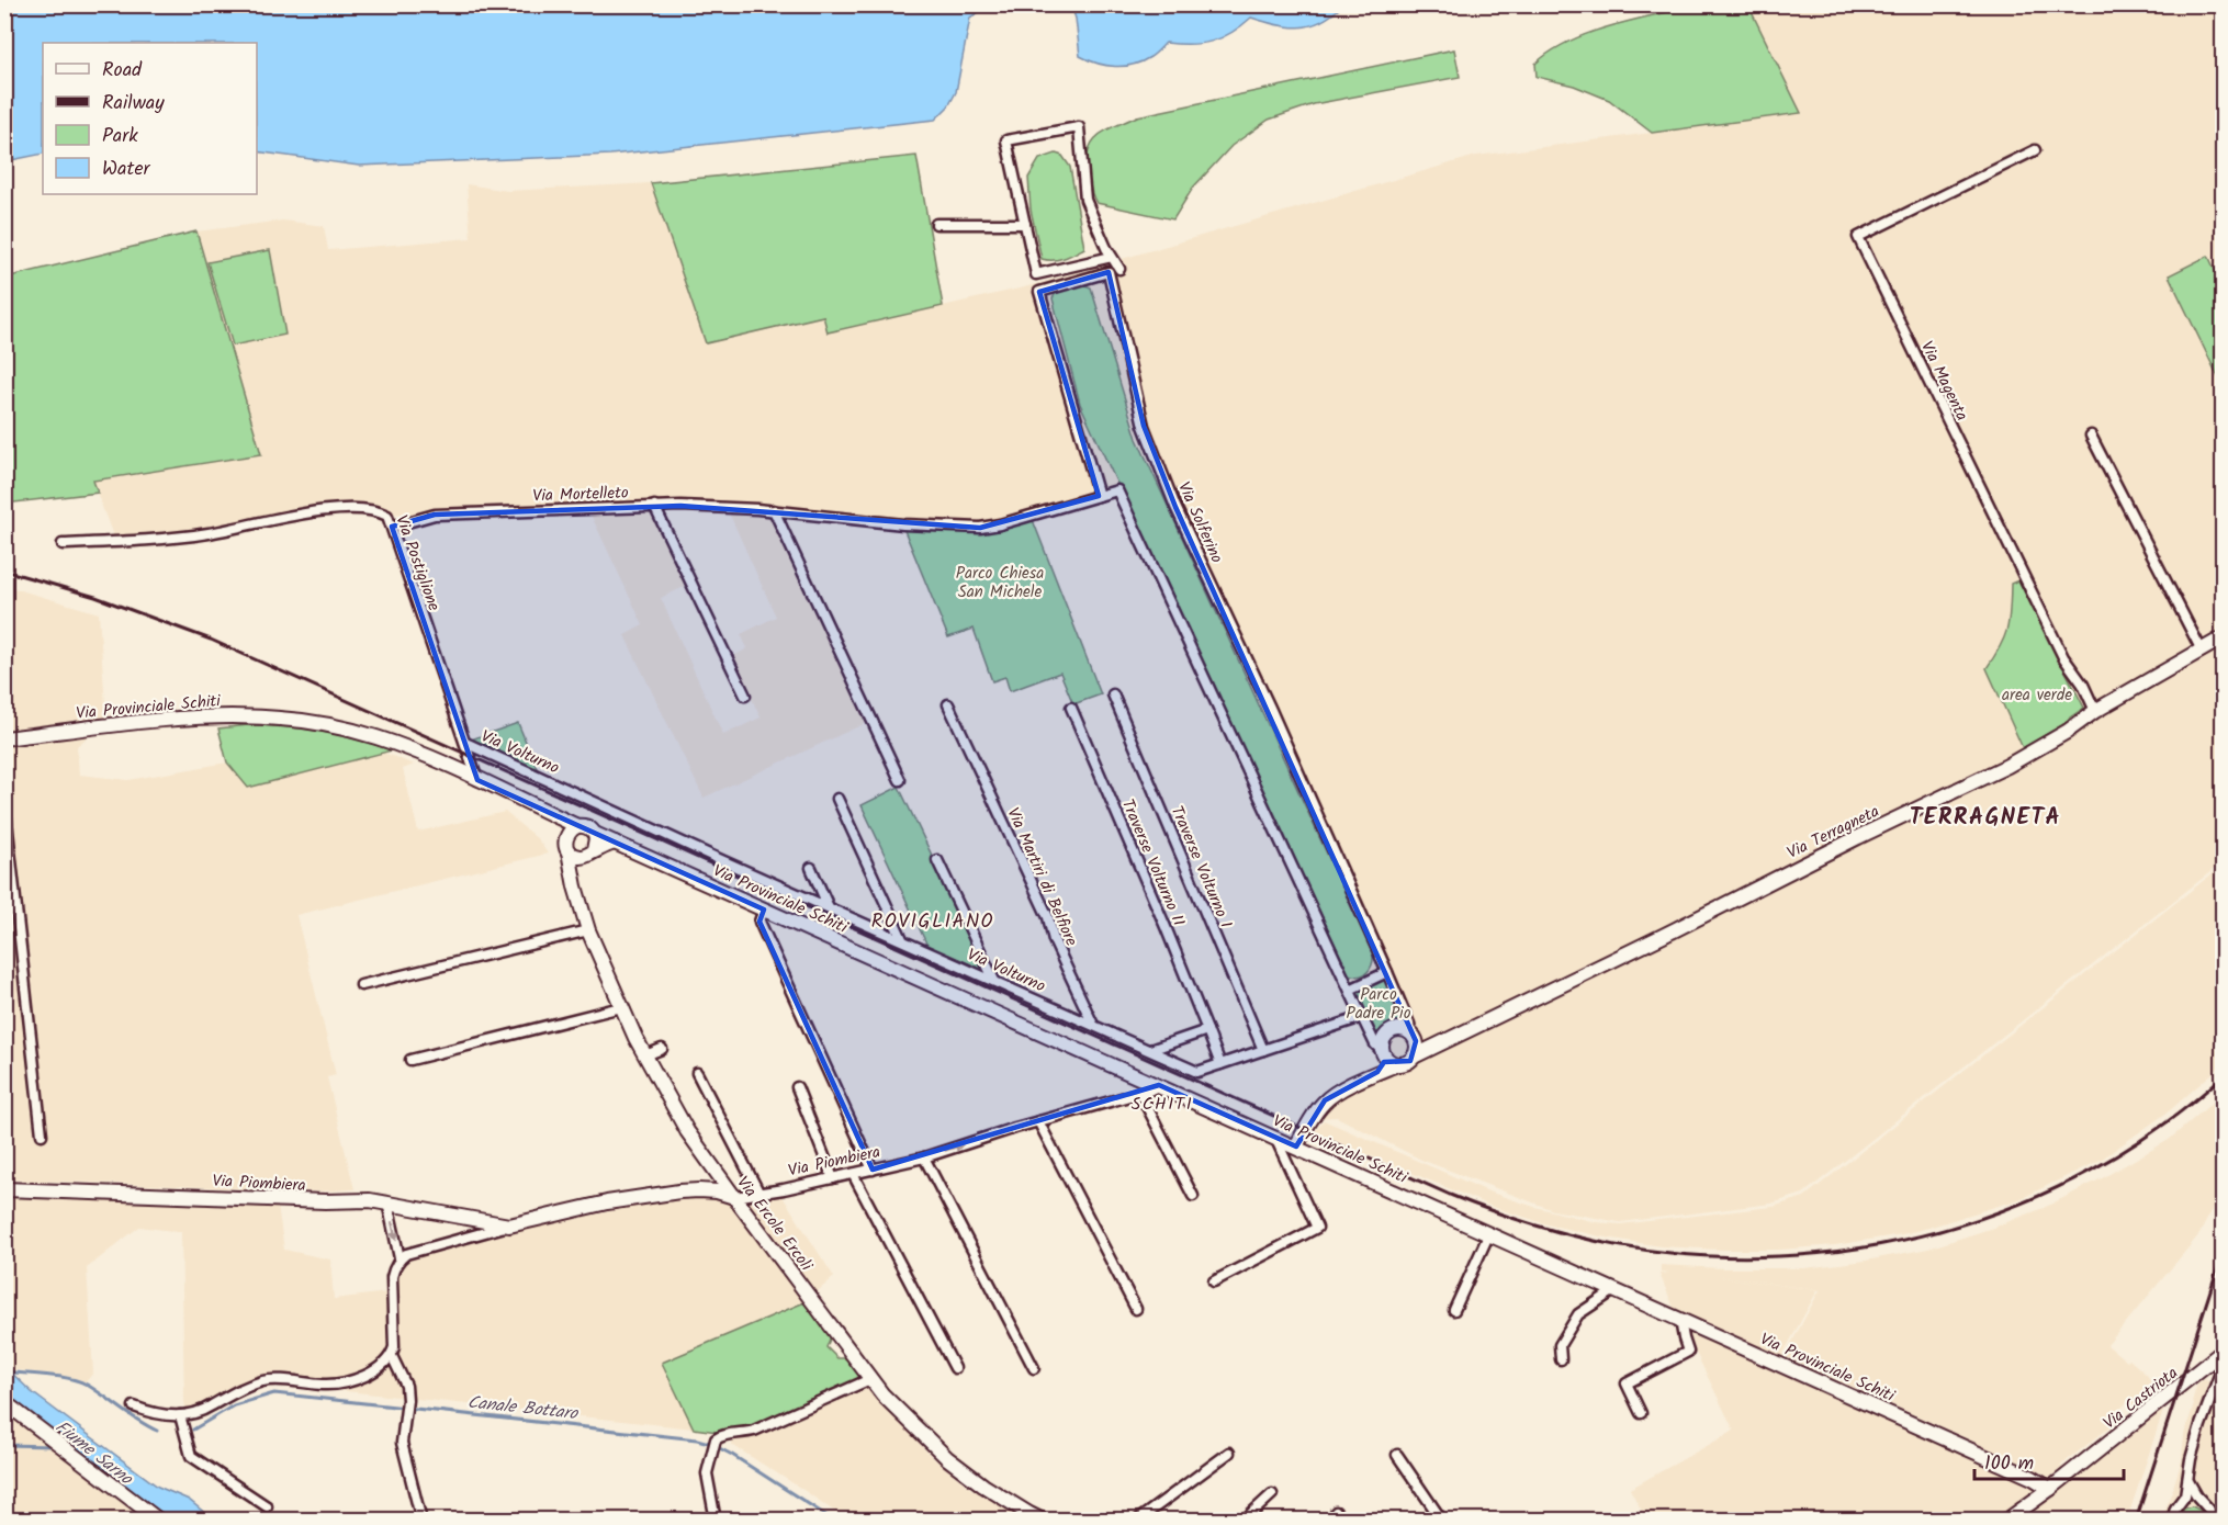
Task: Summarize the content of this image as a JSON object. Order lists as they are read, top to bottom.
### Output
{
  "streets": {
    "street": [
      "Via Magenta",
      "Via Mortelleto",
      "Via Solferino",
      "Via Postiglione",
      "Via Provinciale Schiti",
      "Via Volturno",
      "Via Terragneta",
      "Traverse Volturno II",
      "Traverse Volturno I",
      "Via Martiri di Belfiore",
      "Via Piombiera",
      "Via Ercole Ercoli",
      "Via Castriota"
    ]
  },
  "crossings": [
    ["Via Magenta", "Via Terragneta"],
    ["Via Mortelleto", "Via Solferino"],
    ["Via Mortelleto", "Via Postiglione"],
    ["Via Solferino", "Via Terragneta"],
    ["Via Postiglione", "Via Provinciale Schiti"],
    ["Via Postiglione", "Via Volturno"],
    ["Via Provinciale Schiti", "Via Piombiera"],
    ["Via Provinciale Schiti", "Via Ercole Ercoli"],
    ["Via Provinciale Schiti", "Via Castriota"],
    ["Via Volturno", "Traverse Volturno II"],
    ["Via Volturno", "Traverse Volturno I"],
    ["Via Volturno", "Via Martiri di Belfiore"],
    ["Via Piombiera", "Via Ercole Ercoli"]
  ],
  "districts": ["TERRAGNETA", "ROVIGLIANO", "SCHITI"],
  "water": ["Canale Bottaro", "Fiume Sarno"],
  "parks": ["Parco Chiesa San Michele", "area verde", "Parco Padre Pio"],
  "legend": [
    "Road",
    "Railway",
    "Park",
    "Water"
  ],
  "scale_bar": "100 m"
}
